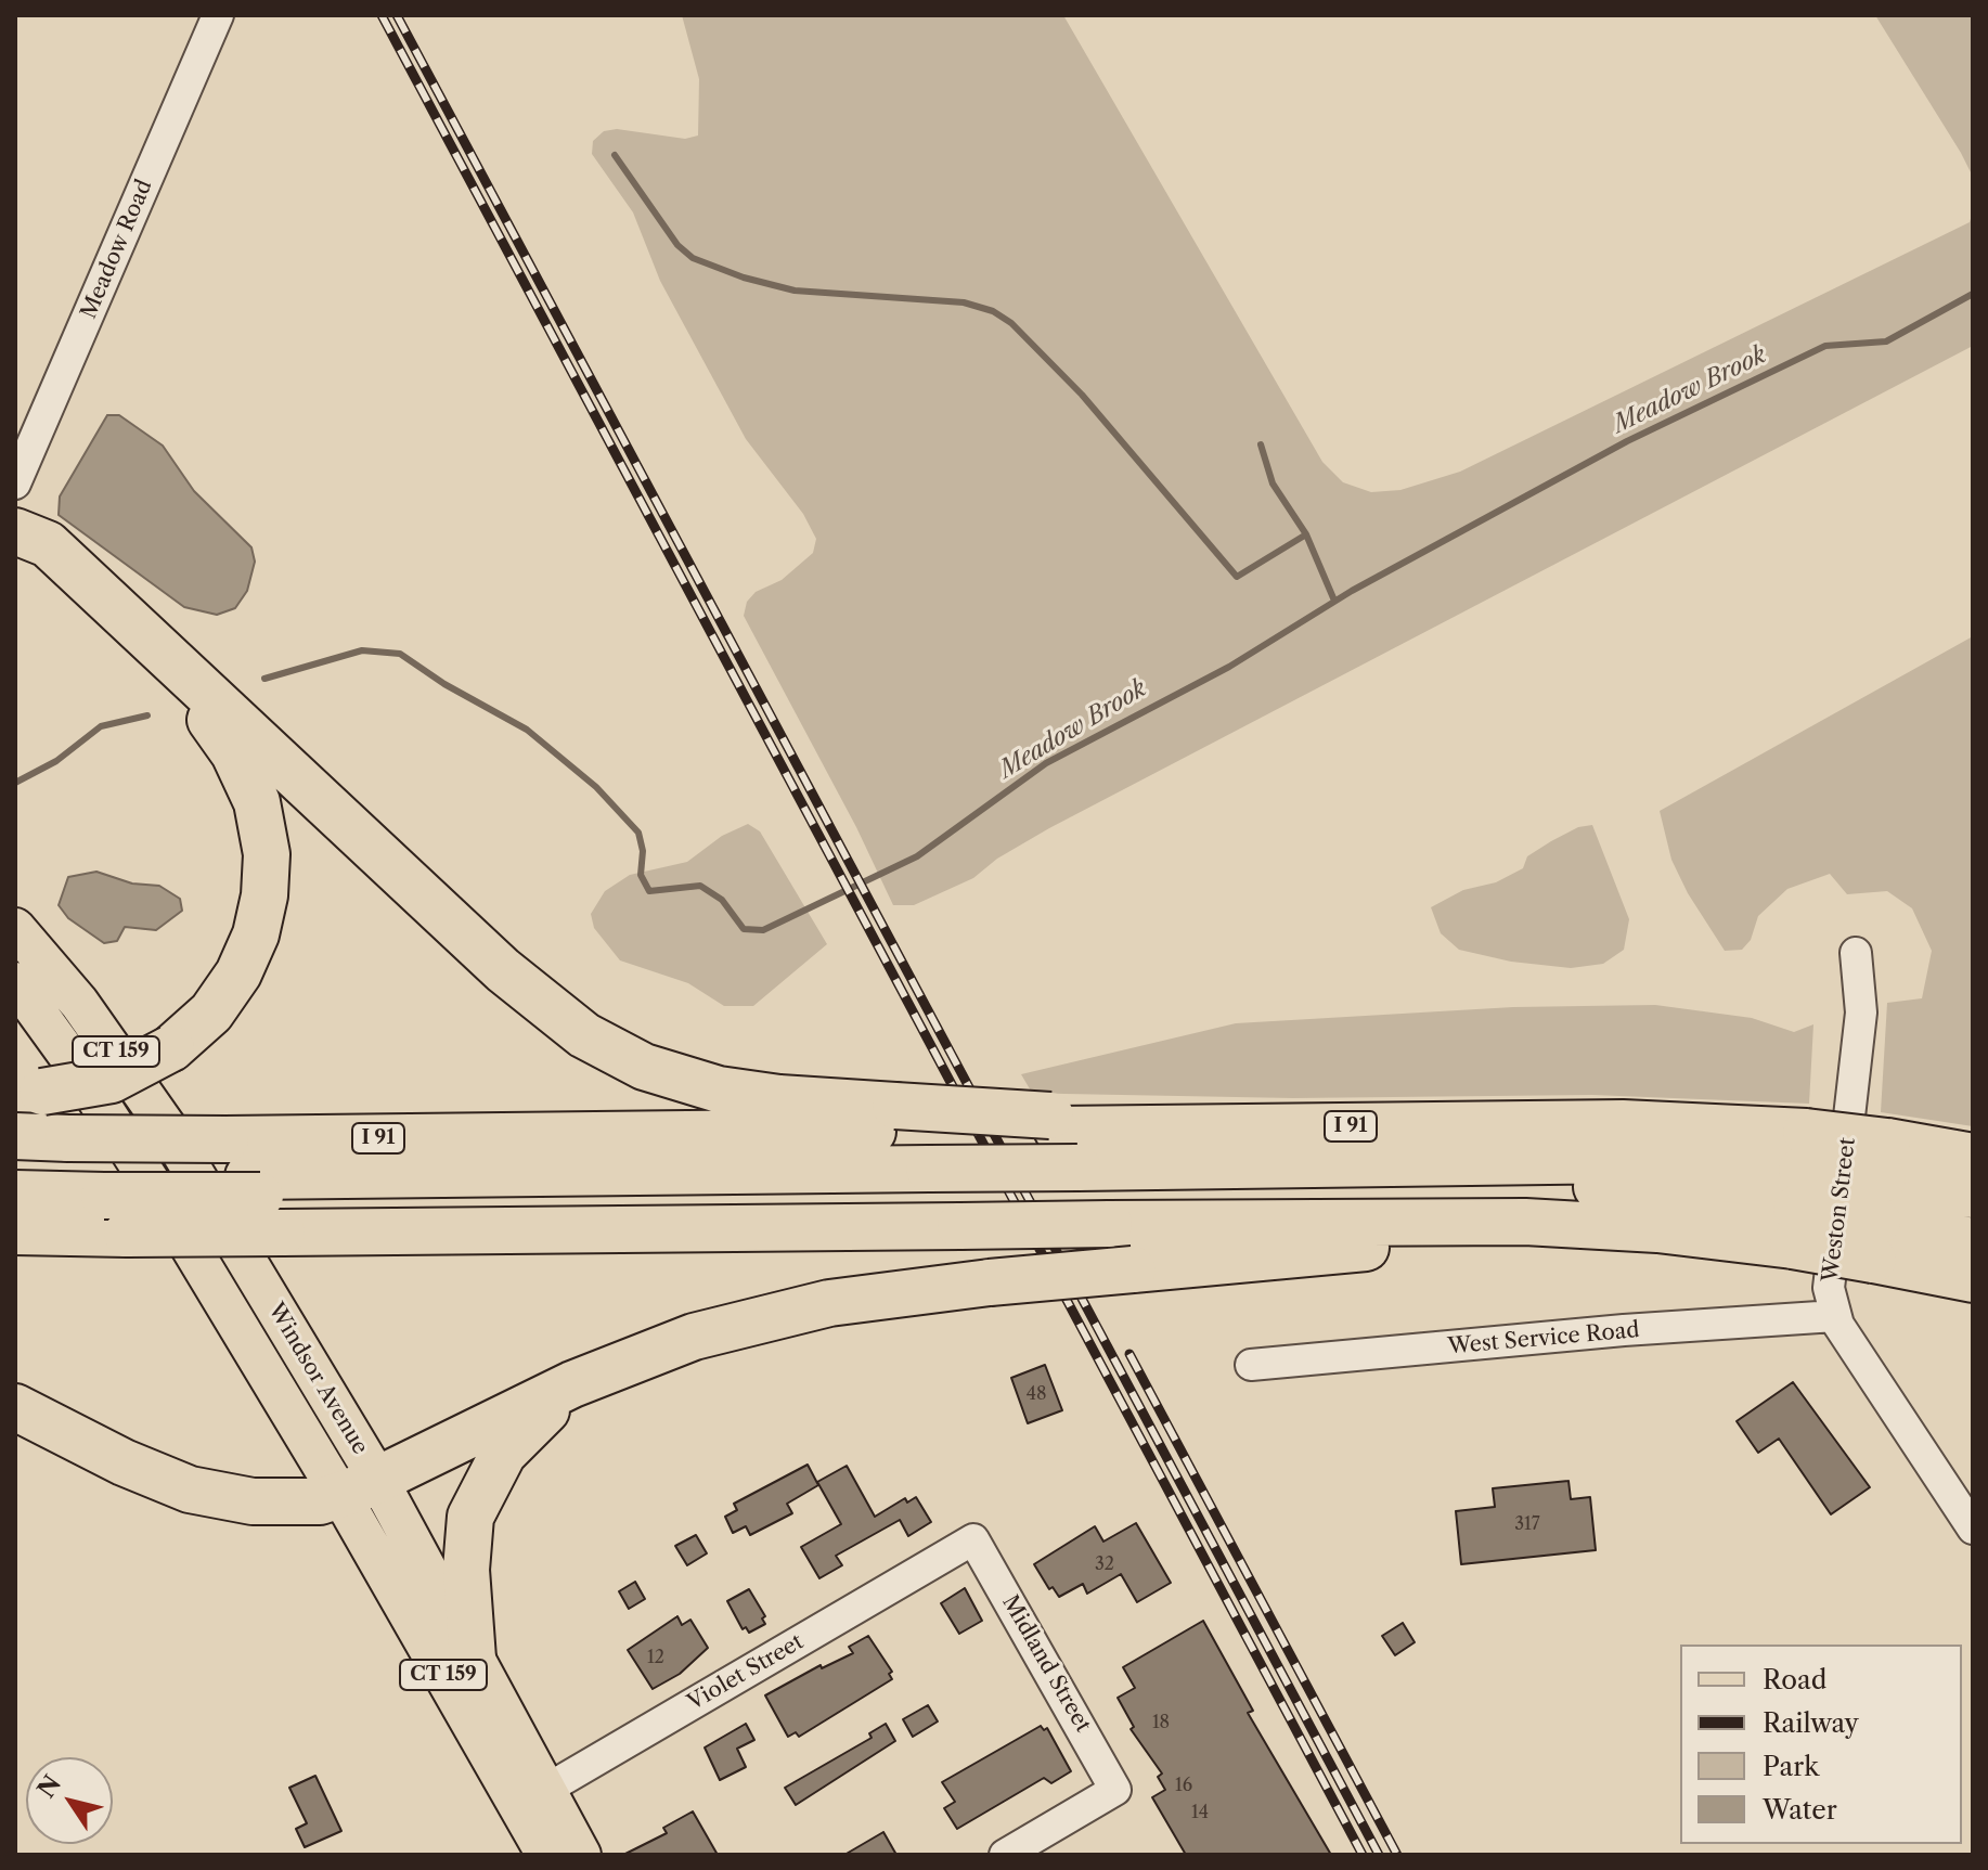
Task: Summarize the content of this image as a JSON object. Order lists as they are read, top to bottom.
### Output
{
  "streets": {
    "highway": ["I 91"],
    "main road": ["CT 159", "Windsor Avenue"],
    "street": [
      "Meadow Road",
      "Weston Street",
      "West Service Road",
      "Midland Street",
      "Violet Street"
    ]
  },
  "crossings": [
    ["Weston Street", "West Service Road"],
    ["Windsor Avenue", "Violet Street"],
    ["Midland Street", "Violet Street"]
  ],
  "water": ["Meadow Brook"],
  "house_numbers": [
    "48",
    "317",
    "32",
    "12",
    "18",
    "16",
    "14"
  ],
  "legend": [
    "Road",
    "Railway",
    "Park",
    "Water"
  ],
  "north": "top left"
}
